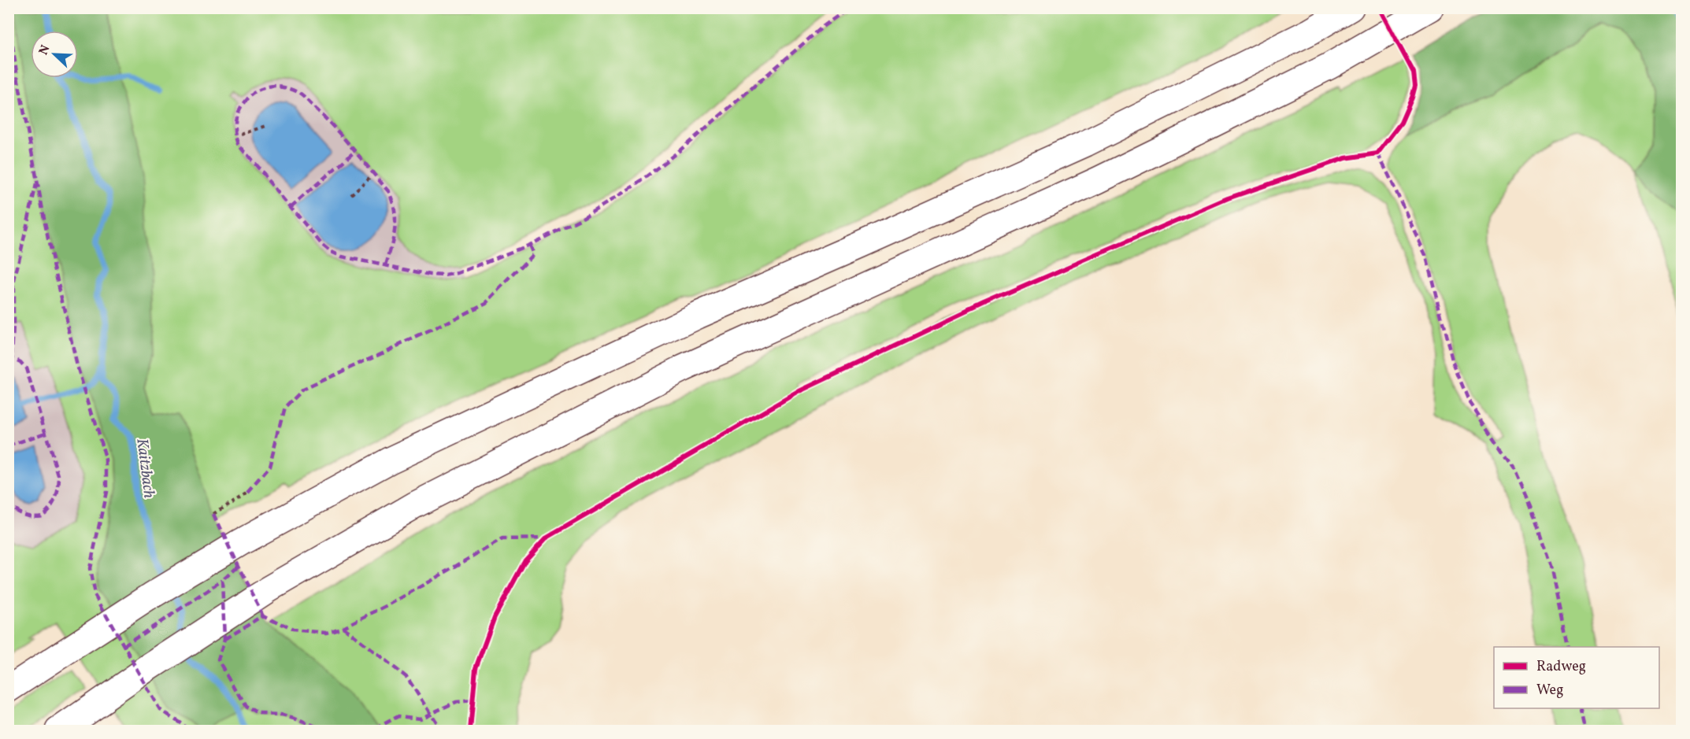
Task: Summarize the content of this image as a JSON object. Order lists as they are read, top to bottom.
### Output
{
  "water": ["Kaitzbach"],
  "legend": ["Radweg", "Weg"],
  "north": "top left"
}
